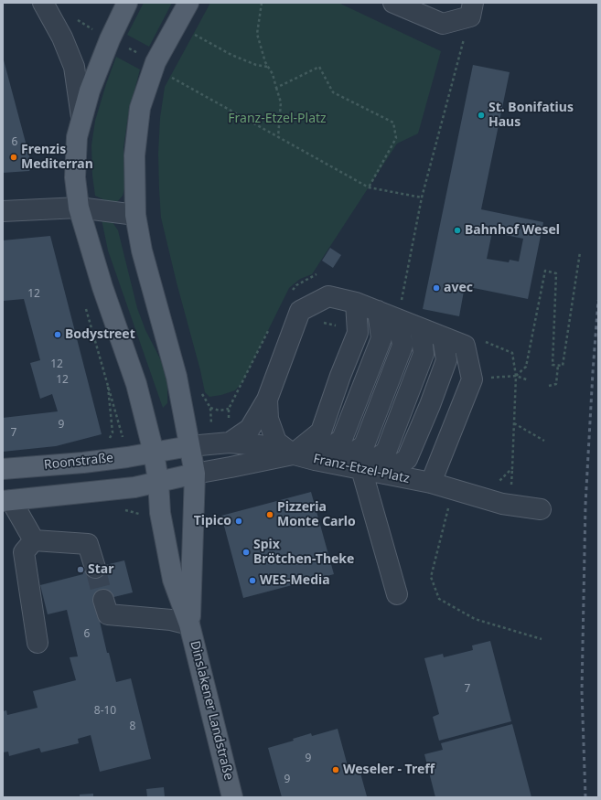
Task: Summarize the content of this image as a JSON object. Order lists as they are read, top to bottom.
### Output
{
  "streets": {
    "main road": ["Roonstraße", "Dinslakener Landstraße"],
    "street": ["Franz-Etzel-Platz"]
  },
  "crossings": [
    ["Roonstraße", "Franz-Etzel-Platz"],
    ["Roonstraße", "Dinslakener Landstraße"],
    ["Franz-Etzel-Platz", "Dinslakener Landstraße"]
  ],
  "parks": ["Franz-Etzel-Platz"],
  "places": [
    "St. Bonifatius Haus",
    "Frenzis Mediterran",
    "Bahnhof Wesel",
    "avec",
    "Bodystreet",
    "Pizzeria Monte Carlo",
    "Tipico",
    "Spix Brötchen-Theke",
    "Star",
    "WES-Media",
    "Weseler - Treff"
  ],
  "house_numbers": [
    "6",
    "12",
    "12",
    "12",
    "9",
    "7",
    "6",
    "7",
    "8-10",
    "8",
    "9",
    "9"
  ]
}
